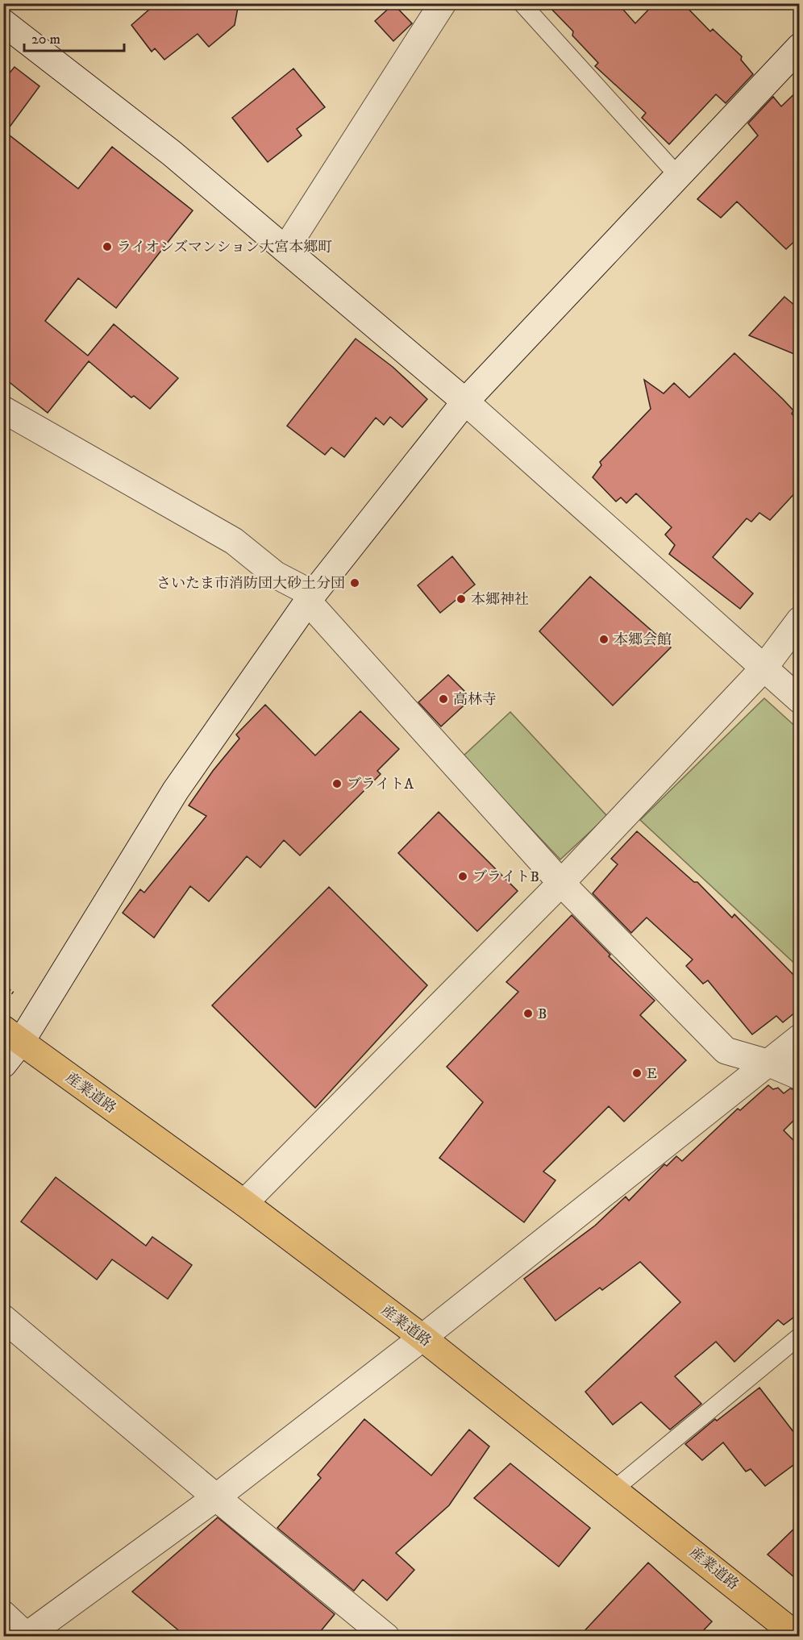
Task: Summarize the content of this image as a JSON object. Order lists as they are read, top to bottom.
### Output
{
  "streets": {
    "main road": ["産業道路"]
  },
  "places": [
    "ライオンズマンション大宮本郷町",
    "さいたま市消防団大砂土分団",
    "本郷神社",
    "本郷会館",
    "高林寺",
    "ブライトA",
    "ブライトB",
    "B",
    "E"
  ],
  "scale_bar": "20 m"
}
